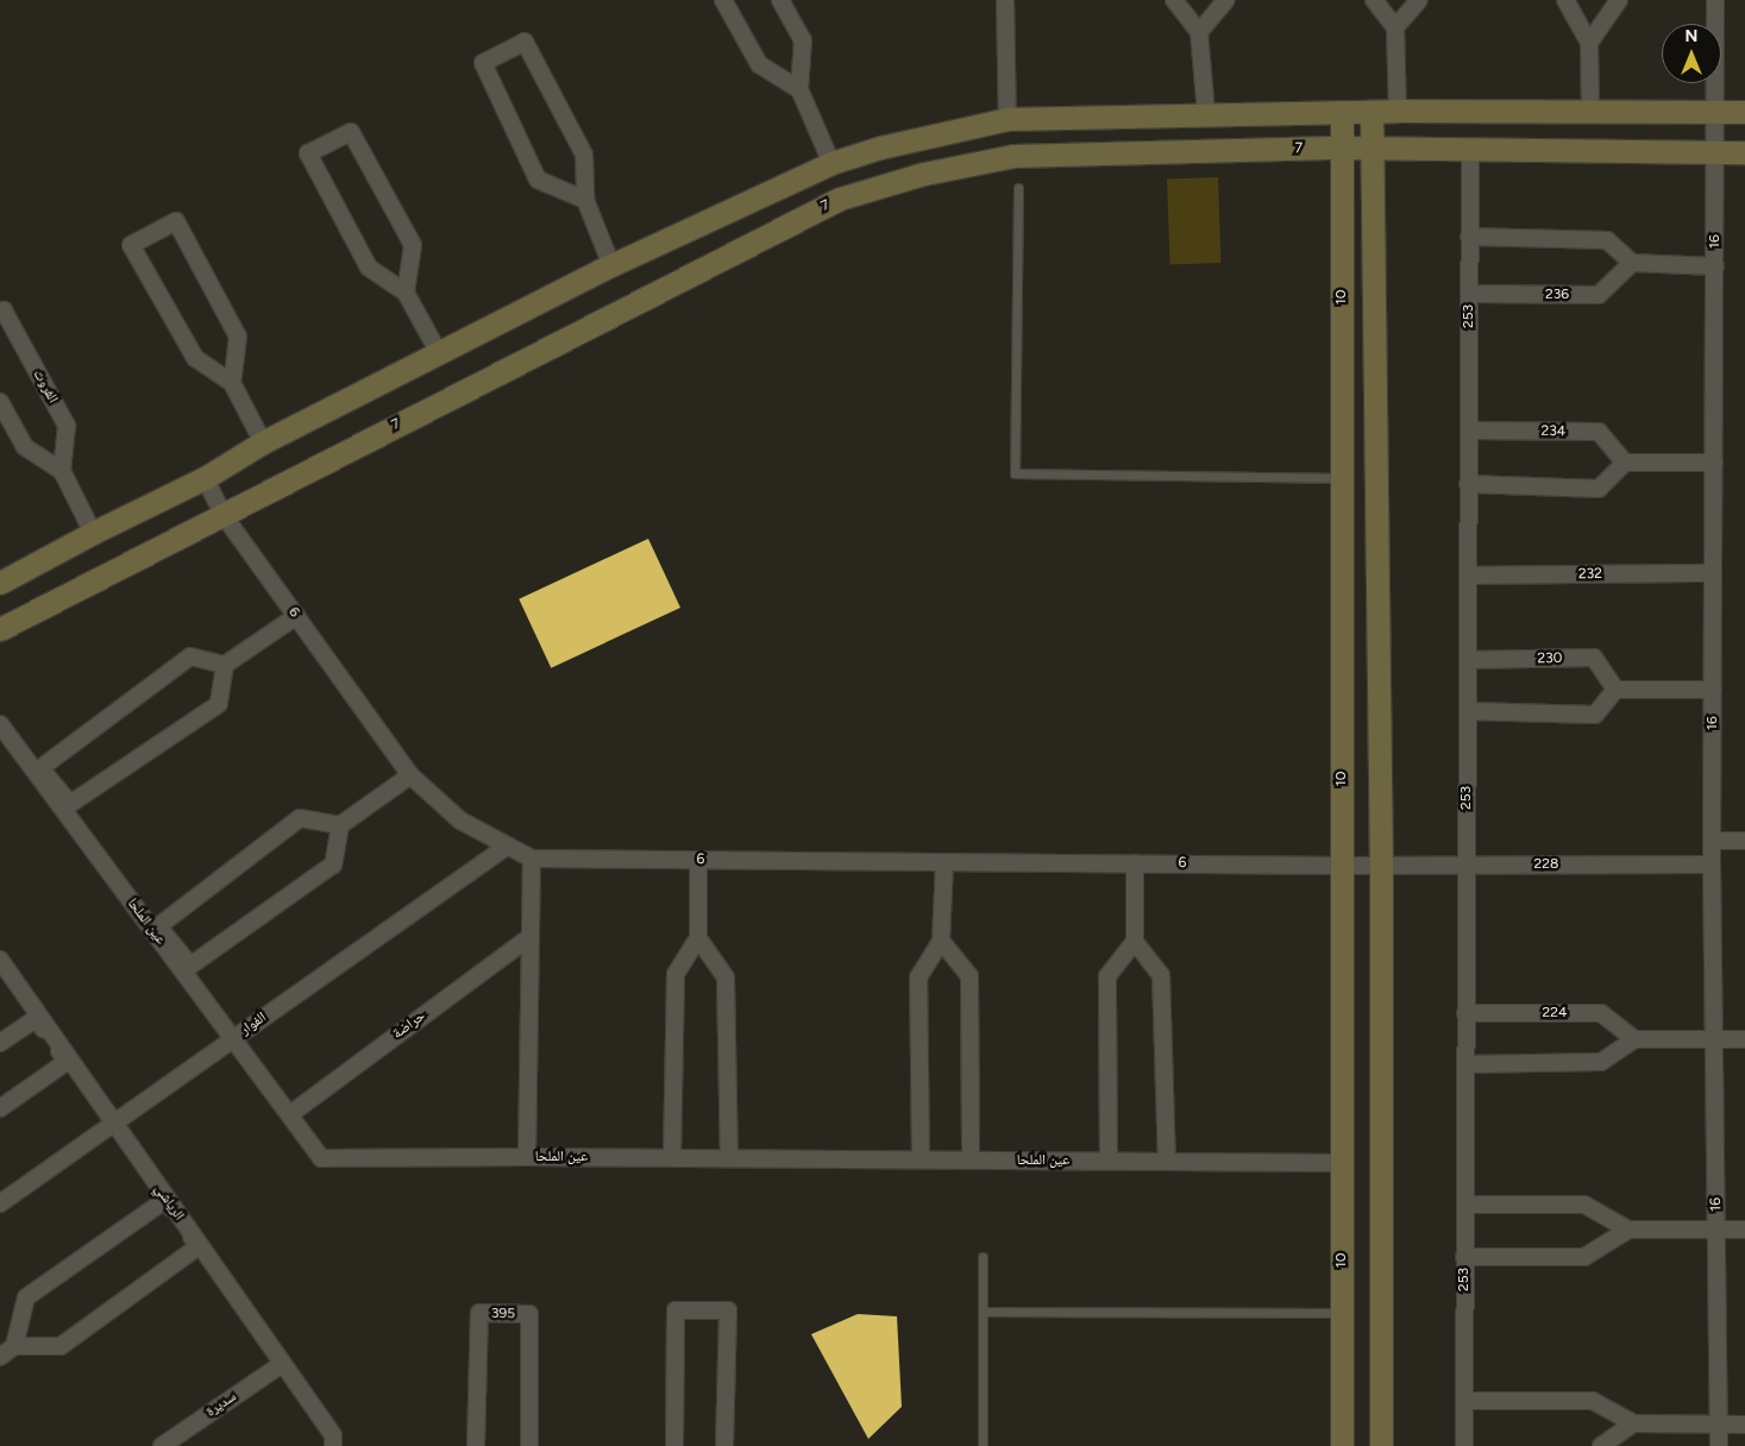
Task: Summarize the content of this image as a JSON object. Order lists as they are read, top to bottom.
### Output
{
  "streets": {
    "street": [
      "7",
      "16",
      "236",
      "10",
      "253",
      "الفروت",
      "234",
      "232",
      "6",
      "230",
      "228",
      "عين الملحا",
      "224",
      "الفوار",
      "حراضة",
      "الرياشي",
      "395",
      "سديرة"
    ]
  },
  "crossings": [
    ["7", "16"],
    ["7", "10"],
    ["7", "253"],
    ["7", "6"],
    ["16", "232"],
    ["16", "228"],
    ["236", "253"],
    ["10", "6"],
    ["10", "عين الملحا"],
    ["253", "234"],
    ["253", "232"],
    ["253", "230"],
    ["253", "228"],
    ["253", "224"],
    ["6", "228"],
    ["6", "الفوار"],
    ["عين الملحا", "الفوار"],
    ["عين الملحا", "حراضة"],
    ["الفوار", "الرياشي"],
    ["الرياشي", "سديرة"]
  ],
  "north": "top"
}
